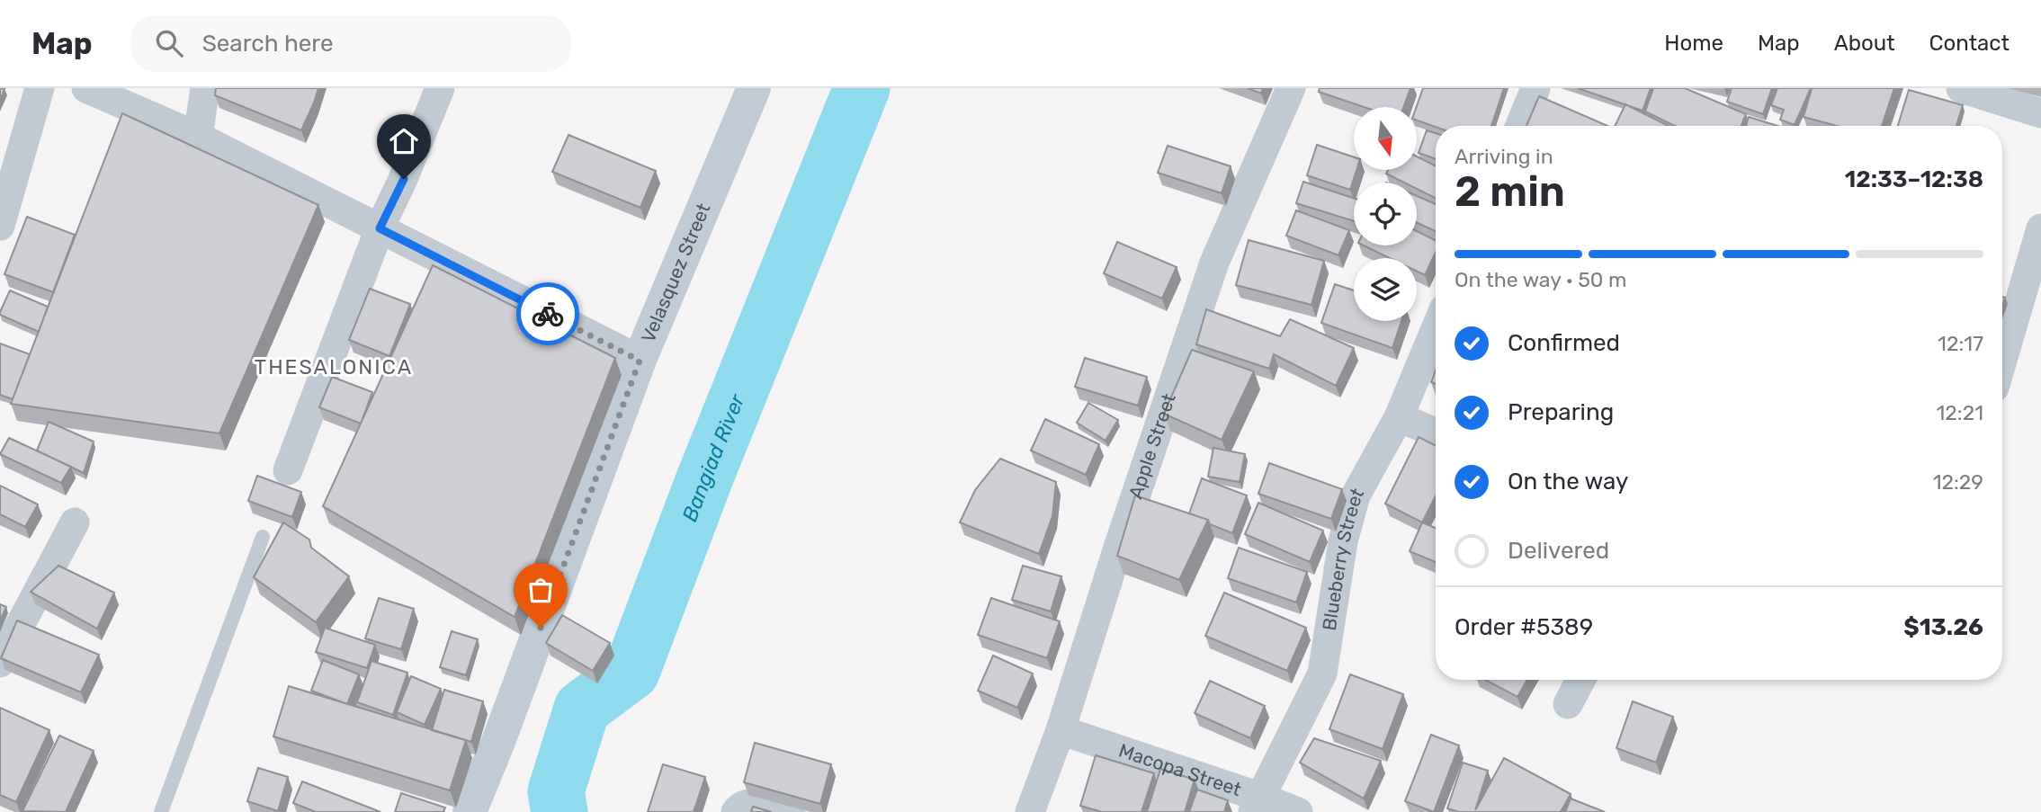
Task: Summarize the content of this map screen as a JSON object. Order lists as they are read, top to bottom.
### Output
{
  "streets": {
    "main road": ["Velasquez Street"],
    "street": ["Apple Street", "Blueberry Street", "Macopa Street"]
  },
  "crossings": [
    ["Apple Street", "Macopa Street"],
    ["Blueberry Street", "Macopa Street"]
  ],
  "districts": ["THESALONICA"],
  "water": ["Bangiad River"],
  "north": "bottom",
  "page": {
    "header": "Map",
    "search": "Search here",
    "nav": [
      "Home",
      "Map",
      "About",
      "Contact"
    ],
    "heading": ["2 min", "Arriving in", "12:33–12:38"],
    "panel": ["Order #5389", "$13.26"],
    "bar": "On the way · 50 m",
    "list": [
      ["Confirmed", "12:17"],
      ["Preparing", "12:21"],
      ["On the way", "12:29"],
      "Delivered"
    ]
  }
}
